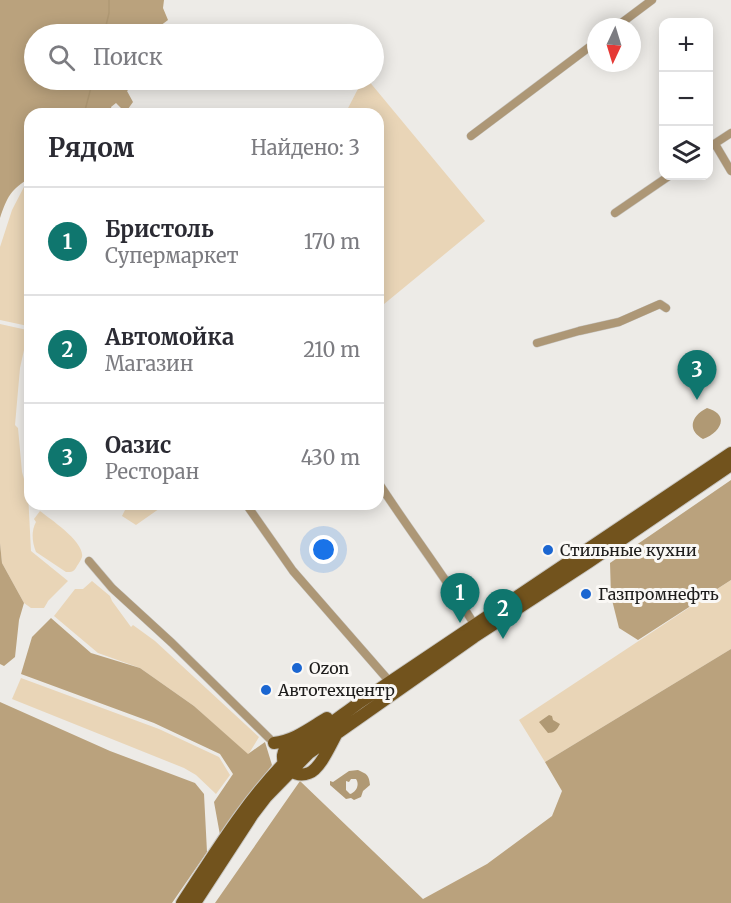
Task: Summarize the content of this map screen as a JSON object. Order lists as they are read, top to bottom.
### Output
{
  "places": [
    "Стильные кухни",
    "Газпромнефть",
    "Ozon",
    "Автотехцентр"
  ],
  "north": "bottom",
  "page": {
    "map_buttons": ["+", "−"],
    "search": "Поиск",
    "heading": ["Рядом", "Найдено: 3"],
    "list": [
      {
        "mark": "1",
        "name": "Бристоль",
        "note": "Супермаркет",
        "value": "170 m"
      },
      {
        "mark": "2",
        "name": "Автомойка",
        "note": "Магазин",
        "value": "210 m"
      },
      {
        "mark": "3",
        "name": "Оазис",
        "note": "Ресторан",
        "value": "430 m"
      }
    ],
    "pins": ["3", "1", "2"]
  }
}
